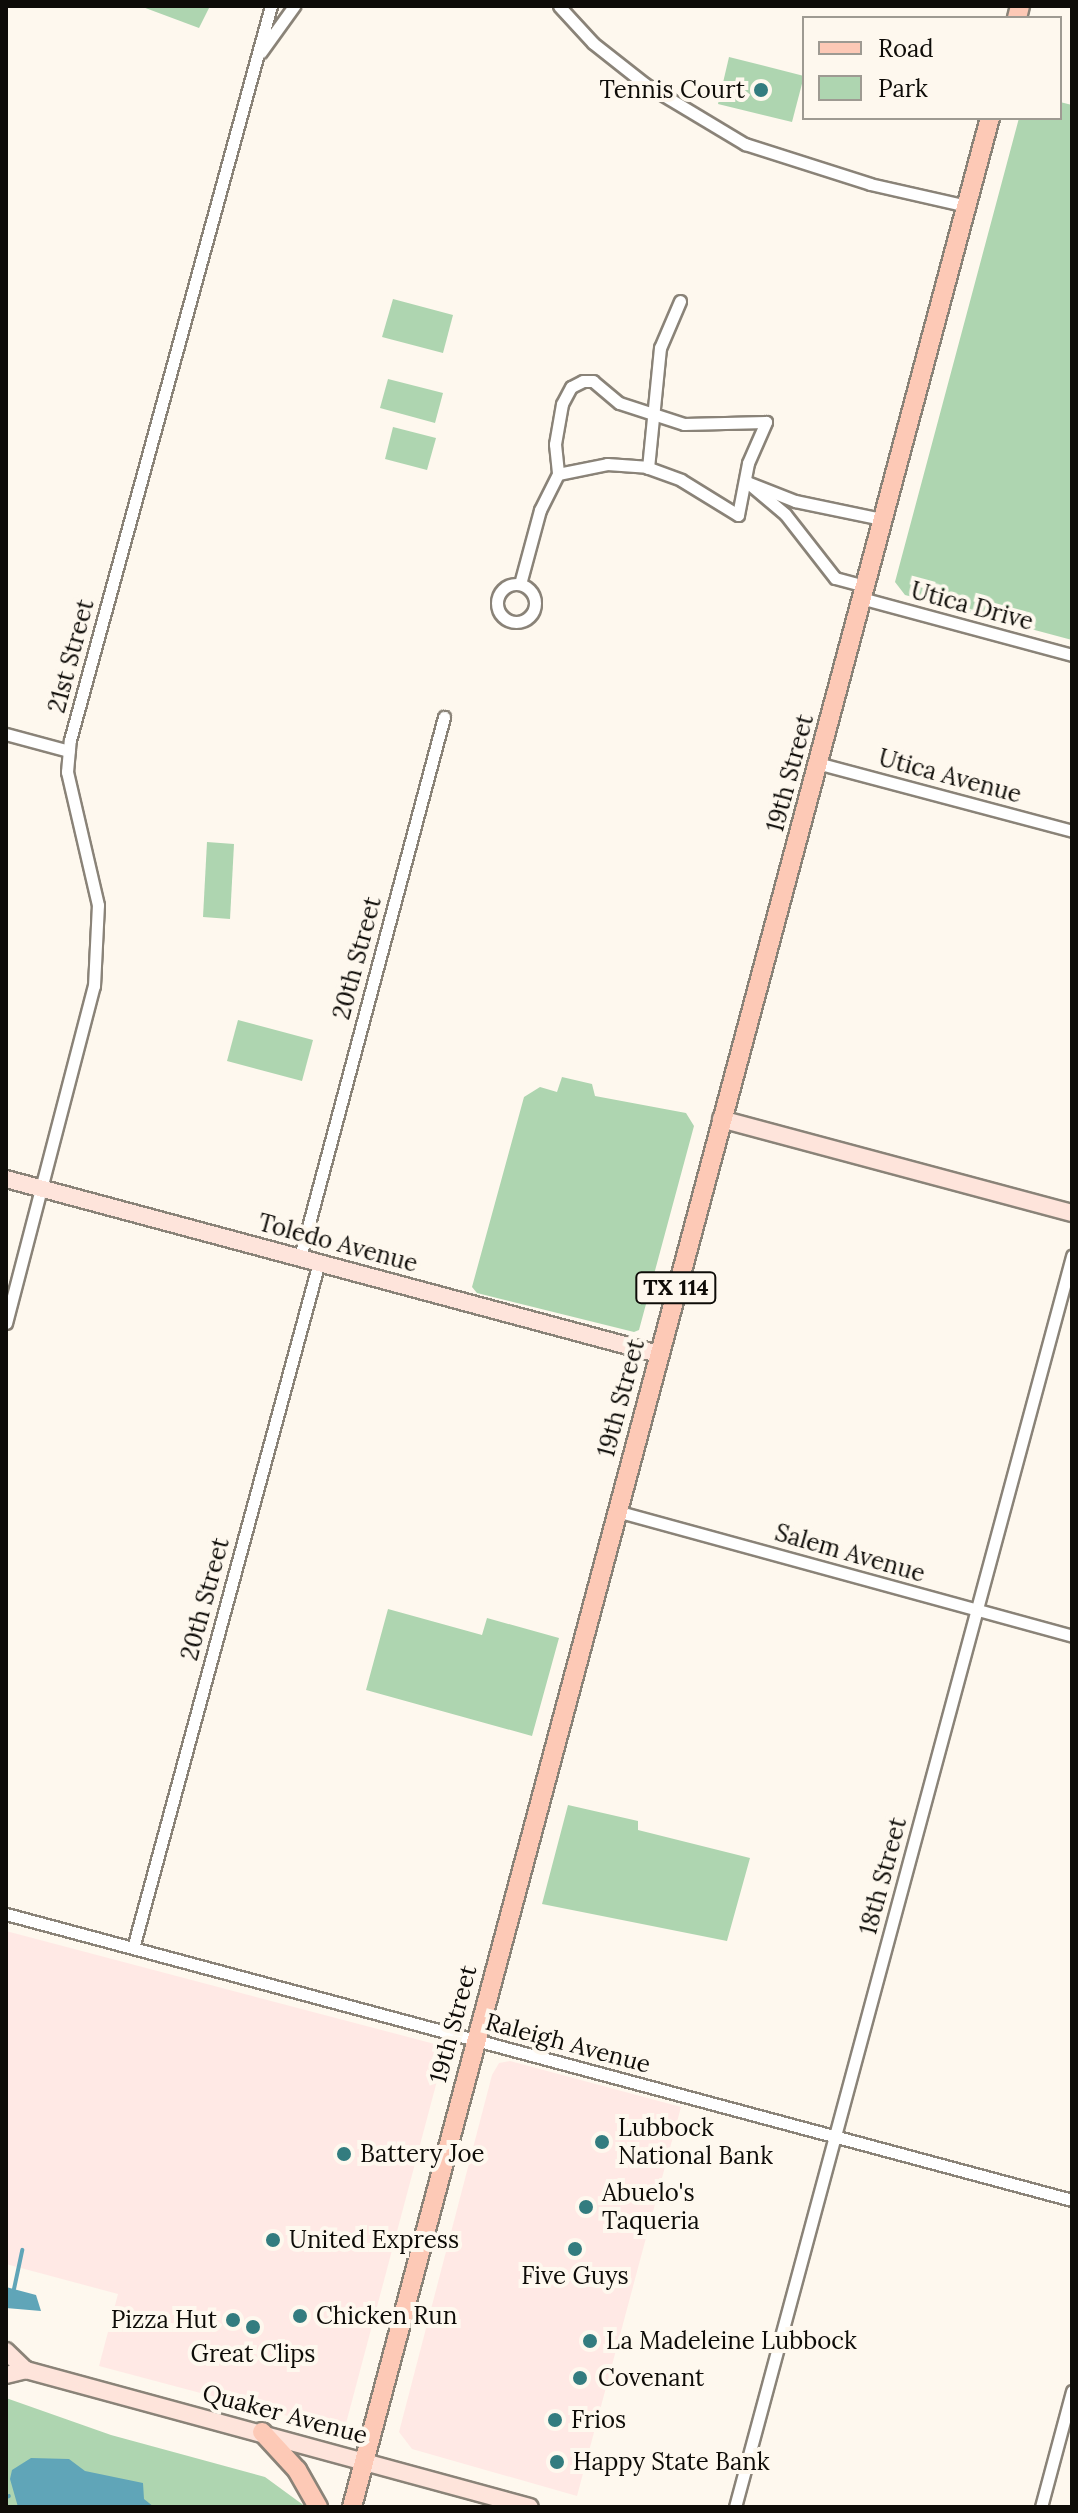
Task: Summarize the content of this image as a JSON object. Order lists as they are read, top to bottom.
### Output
{
  "streets": {
    "main road": ["19th Street", "TX 114"],
    "street": [
      "Utica Drive",
      "21st Street",
      "Utica Avenue",
      "20th Street",
      "Toledo Avenue",
      "Salem Avenue",
      "18th Street",
      "Raleigh Avenue",
      "Quaker Avenue"
    ]
  },
  "crossings": [
    ["Utica Drive", "19th Street"],
    ["21st Street", "Toledo Avenue"],
    ["19th Street", "Utica Avenue"],
    ["19th Street", "Toledo Avenue"],
    ["19th Street", "Salem Avenue"],
    ["19th Street", "Raleigh Avenue"],
    ["19th Street", "Quaker Avenue"],
    ["20th Street", "Toledo Avenue"],
    ["20th Street", "Raleigh Avenue"],
    ["Salem Avenue", "18th Street"],
    ["18th Street", "Raleigh Avenue"]
  ],
  "places": [
    "Tennis Court",
    "Lubbock National Bank",
    "Battery Joe",
    "Abuelo's Taqueria",
    "United Express",
    "Five Guys",
    "Chicken Run",
    "Pizza Hut",
    "Great Clips",
    "La Madeleine Lubbock",
    "Covenant",
    "Frios",
    "Happy State Bank"
  ],
  "legend": ["Road", "Park"]
}
